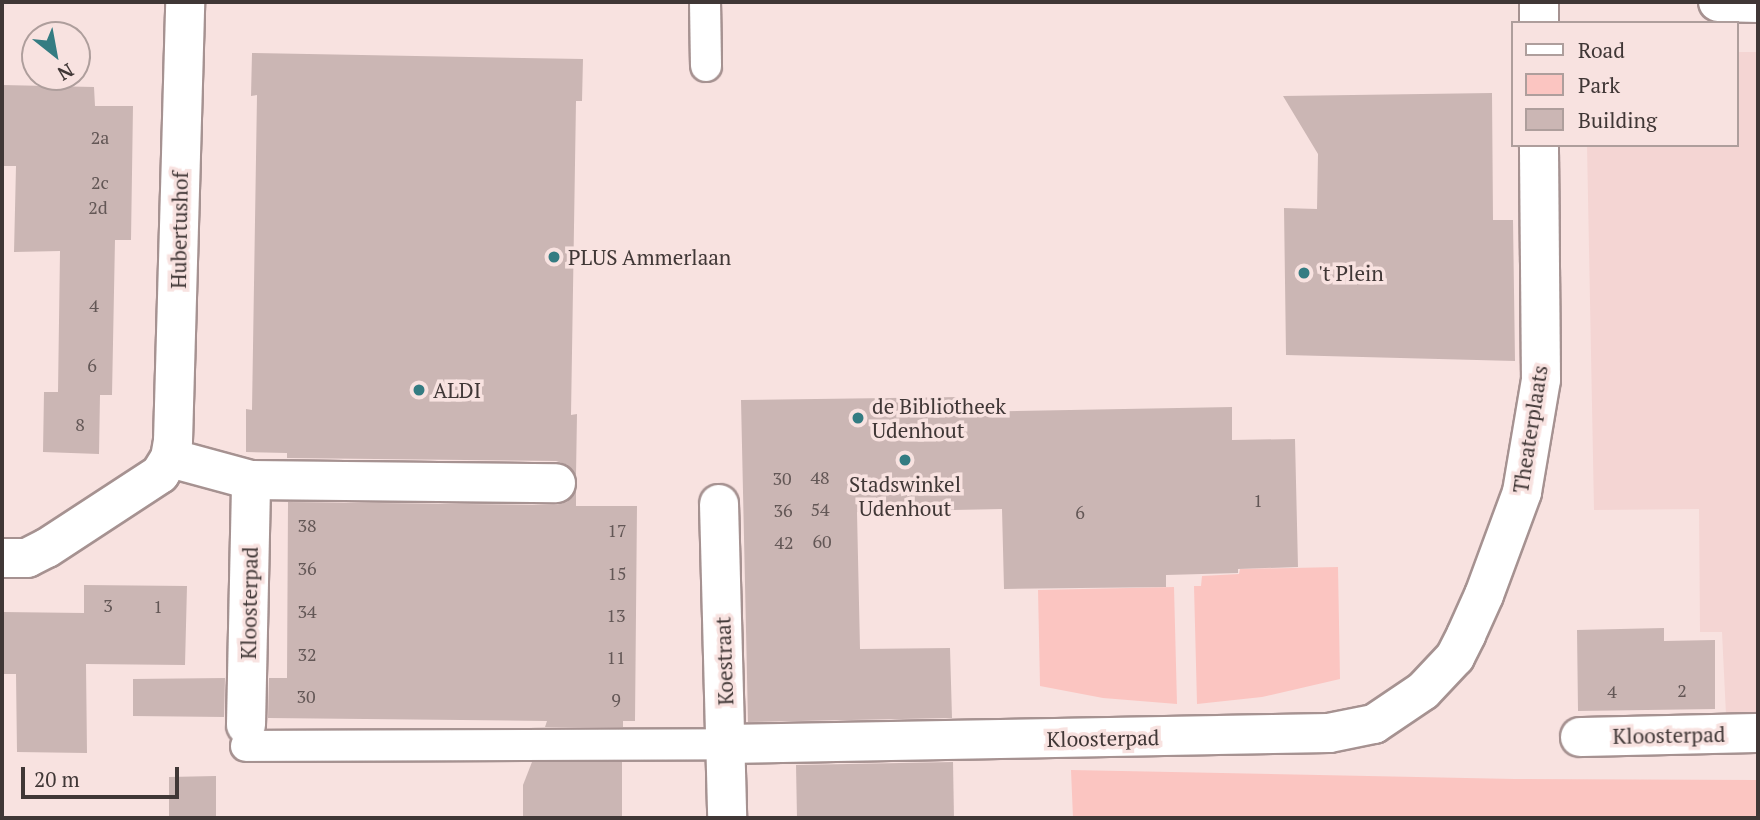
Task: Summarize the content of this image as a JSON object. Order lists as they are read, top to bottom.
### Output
{
  "streets": {
    "street": [
      "Hubertushof",
      "Theaterplaats",
      "Kloosterpad",
      "Koestraat"
    ]
  },
  "crossings": [
    ["Theaterplaats", "Kloosterpad"],
    ["Kloosterpad", "Koestraat"]
  ],
  "places": [
    "PLUS Ammerlaan",
    "'t Plein",
    "ALDI",
    "de Bibliotheek Udenhout",
    "Stadswinkel Udenhout"
  ],
  "house_numbers": [
    "2a",
    "2c",
    "2d",
    "4",
    "6",
    "8",
    "48",
    "30",
    "1",
    "54",
    "36",
    "6",
    "38",
    "17",
    "60",
    "42",
    "36",
    "15",
    "3",
    "1",
    "34",
    "13",
    "32",
    "11",
    "2",
    "4",
    "30",
    "9"
  ],
  "legend": ["Road", "Park", "Building"],
  "scale_bar": "20 m",
  "north": "bottom right"
}
